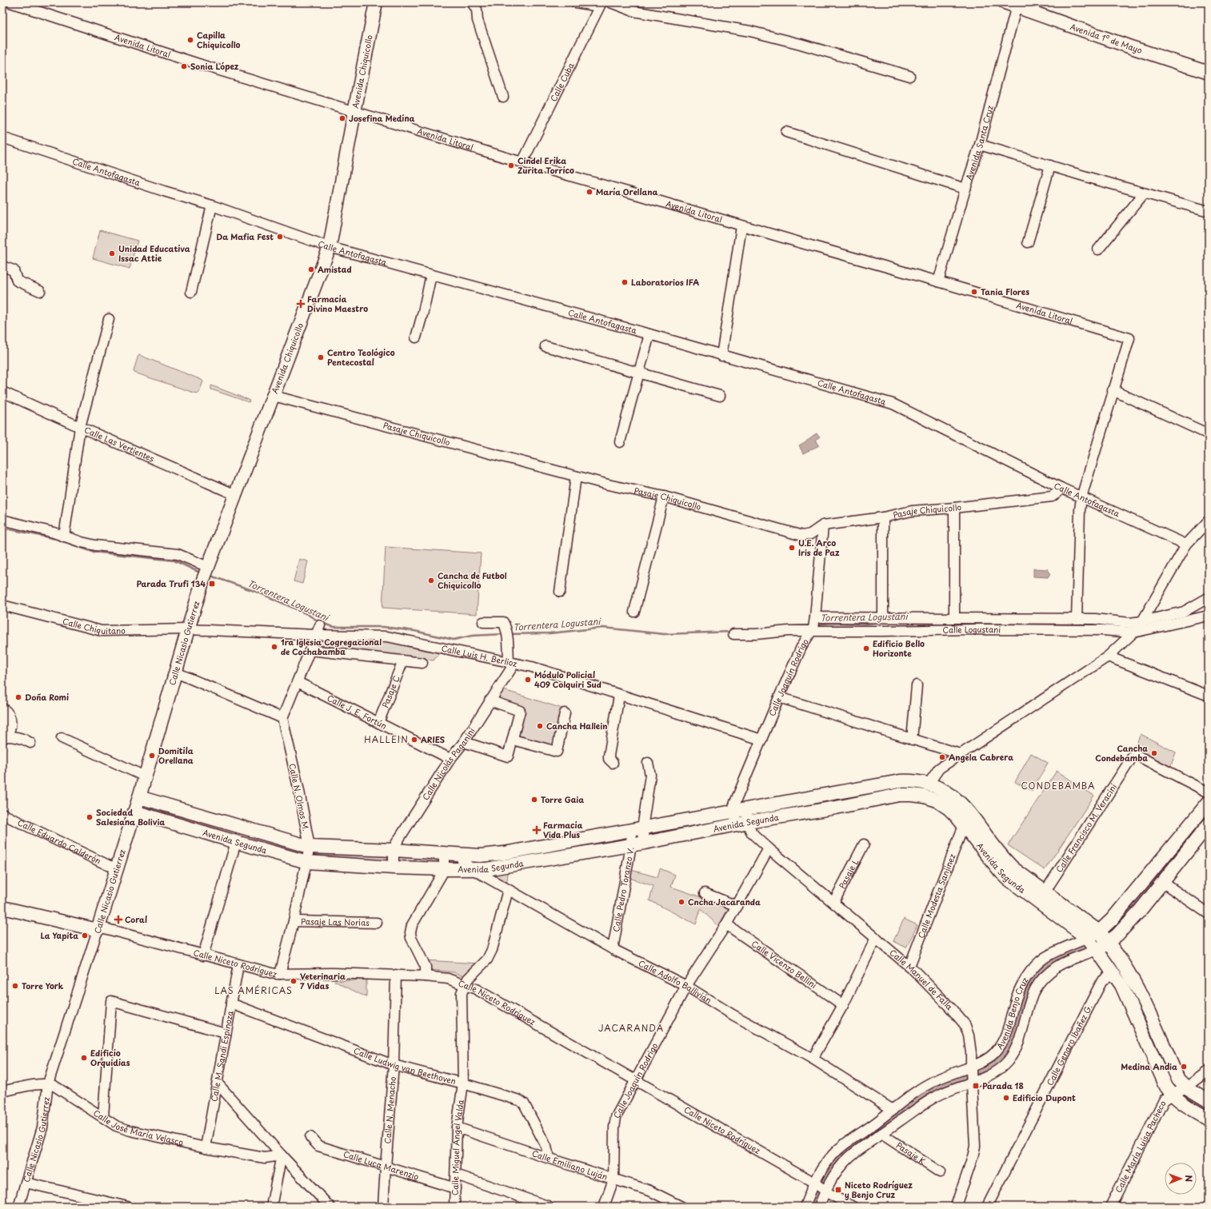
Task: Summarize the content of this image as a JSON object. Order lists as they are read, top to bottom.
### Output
{
  "streets": {
    "main road": [
      "Avenida 1º de Mayo",
      "Avenida Chiquicollo",
      "Calle Nicasio Gutierrez",
      "Avenida Segunda",
      "Calle Niceto Rodríguez",
      "Avenida Benjo Cruz"
    ],
    "street": [
      "Avenida Litoral",
      "Calle Cuba",
      "Avenida Santa Cruz",
      "Calle Antofagasta",
      "Pasaje Chiquicollo",
      "Calle Las Vertientes",
      "Calle Chiquitano",
      "Calle Logustani",
      "Calle Luis H. Berlioz",
      "Calle Joaquín Rodrigo",
      "Pasaje C",
      "Calle J. E. Fortún",
      "Calle Nicolás Paganini",
      "Calle N. Olmos M.",
      "Calle Francisco M. Veracini",
      "Calle Eduardo Calderón",
      "Pasaje L",
      "Calle Pedro Toranzo V.",
      "Calle Modesta Sanjinez",
      "Pasaje Las Norias",
      "Calle Vicenzo Bellini",
      "Calle Manuel de Falla",
      "Calle Adolfo Ballivián",
      "Calle Genaro Ibañez G.",
      "Calle M. Sandi Espinoza",
      "Calle Ludwig van Beethoven",
      "Calle N. Menacho",
      "Calle José María Velasco",
      "Calle María Luisa Pacheco",
      "Calle Miguel Angel Valda",
      "Pasaje K",
      "Calle Emiliano Luján",
      "Calle Luca Marenzio"
    ]
  },
  "crossings": [
    ["Avenida 1º de Mayo", "Avenida Santa Cruz"],
    ["Avenida Litoral", "Avenida Chiquicollo"],
    ["Avenida Litoral", "Calle Cuba"],
    ["Avenida Litoral", "Avenida Santa Cruz"],
    ["Avenida Litoral", "Calle Antofagasta"],
    ["Avenida Litoral", "Calle Logustani"],
    ["Avenida Chiquicollo", "Calle Antofagasta"],
    ["Avenida Chiquicollo", "Pasaje Chiquicollo"],
    ["Avenida Chiquicollo", "Calle Las Vertientes"],
    ["Avenida Chiquicollo", "Calle Nicasio Gutierrez"],
    ["Calle Antofagasta", "Pasaje Chiquicollo"],
    ["Pasaje Chiquicollo", "Calle Joaquín Rodrigo"],
    ["Calle Chiquitano", "Calle Nicasio Gutierrez"],
    ["Calle Chiquitano", "Calle Luis H. Berlioz"],
    ["Calle Logustani", "Calle Joaquín Rodrigo"],
    ["Calle Nicasio Gutierrez", "Calle Luis H. Berlioz"],
    ["Calle Nicasio Gutierrez", "Avenida Segunda"],
    ["Calle Nicasio Gutierrez", "Calle Eduardo Calderón"],
    ["Calle Nicasio Gutierrez", "Calle Niceto Rodríguez"],
    ["Calle Nicasio Gutierrez", "Calle José María Velasco"],
    ["Calle Luis H. Berlioz", "Calle Joaquín Rodrigo"],
    ["Calle Luis H. Berlioz", "Calle Nicolás Paganini"],
    ["Calle Joaquín Rodrigo", "Avenida Segunda"],
    ["Calle Joaquín Rodrigo", "Calle Niceto Rodríguez"],
    ["Calle Joaquín Rodrigo", "Calle Vicenzo Bellini"],
    ["Calle Joaquín Rodrigo", "Calle Manuel de Falla"],
    ["Calle Joaquín Rodrigo", "Calle Adolfo Ballivián"],
    ["Calle Joaquín Rodrigo", "Calle Emiliano Luján"],
    ["Pasaje C", "Calle J. E. Fortún"],
    ["Calle J. E. Fortún", "Calle Nicolás Paganini"],
    ["Calle Nicolás Paganini", "Avenida Segunda"],
    ["Calle N. Olmos M.", "Avenida Segunda"],
    ["Calle N. Olmos M.", "Pasaje Las Norias"],
    ["Calle N. Olmos M.", "Calle Niceto Rodríguez"],
    ["Avenida Segunda", "Calle Francisco M. Veracini"],
    ["Avenida Segunda", "Calle Pedro Toranzo V."],
    ["Avenida Segunda", "Calle Modesta Sanjinez"],
    ["Avenida Segunda", "Calle Manuel de Falla"],
    ["Avenida Segunda", "Calle Adolfo Ballivián"],
    ["Avenida Segunda", "Avenida Benjo Cruz"],
    ["Avenida Segunda", "Calle Genaro Ibañez G."],
    ["Avenida Segunda", "Calle María Luisa Pacheco"],
    ["Pasaje L", "Calle Manuel de Falla"],
    ["Calle Pedro Toranzo V.", "Calle Adolfo Ballivián"],
    ["Calle Modesta Sanjinez", "Calle Manuel de Falla"],
    ["Calle Niceto Rodríguez", "Avenida Benjo Cruz"],
    ["Calle Niceto Rodríguez", "Calle M. Sandi Espinoza"],
    ["Calle Niceto Rodríguez", "Calle N. Menacho"],
    ["Calle Niceto Rodríguez", "Calle Miguel Angel Valda"],
    ["Calle Manuel de Falla", "Avenida Benjo Cruz"],
    ["Calle Adolfo Ballivián", "Avenida Benjo Cruz"],
    ["Calle Adolfo Ballivián", "Calle Miguel Angel Valda"],
    ["Avenida Benjo Cruz", "Pasaje K"],
    ["Calle M. Sandi Espinoza", "Calle Ludwig van Beethoven"],
    ["Calle M. Sandi Espinoza", "Calle José María Velasco"],
    ["Calle Ludwig van Beethoven", "Calle N. Menacho"],
    ["Calle Ludwig van Beethoven", "Calle Miguel Angel Valda"],
    ["Calle Ludwig van Beethoven", "Calle Emiliano Luján"],
    ["Calle N. Menacho", "Calle Luca Marenzio"],
    ["Calle Miguel Angel Valda", "Calle Emiliano Luján"],
    ["Calle Miguel Angel Valda", "Calle Luca Marenzio"]
  ],
  "districts": [
    "HALLEIN",
    "CONDEBAMBA",
    "LAS AMÉRICAS",
    "JACARANDA"
  ],
  "water": ["Torrentera Logustani"],
  "places": {
    "other": [
      "Capilla Chiquicollo",
      "Sonia López",
      "Josefina Medina",
      "Cindel Erika Zurita Torrico",
      "María Orellana",
      "Da Mafia Fest",
      "Unidad Educativa Issac Attie",
      "Amistad",
      "Laboratorios IFA",
      "Tania Flores",
      "Centro Teológico Pentecostal",
      "U.E. Arco Iris de Paz",
      "Cancha de Futbol Chiquicollo",
      "1ra Iglesia Cogregacional de Cochabamba",
      "Edificio Bello Horizonte",
      "Módulo Policial 409 Colquiri Sud",
      "Doña Romi",
      "Cancha Hallein",
      "ARIES",
      "Cancha Condebamba",
      "Domitila Orellana",
      "Angela Cabrera",
      "Torre Gaia",
      "Sociedad Salesiana Bolivia",
      "Cncha Jacaranda",
      "La Yapita",
      "Veterinaria 7 Vidas",
      "Torre York",
      "Edificio Orquidias",
      "Medina Andia",
      "Edificio Dupont"
    ],
    "health": ["Farmacia Divino Maestro", "Farmacia Vida Plus", "Coral"],
    "transit": ["Parada Trufi 134", "Parada 18", "Niceto Rodríguez y Benjo Cruz"]
  },
  "north": "right"
}
